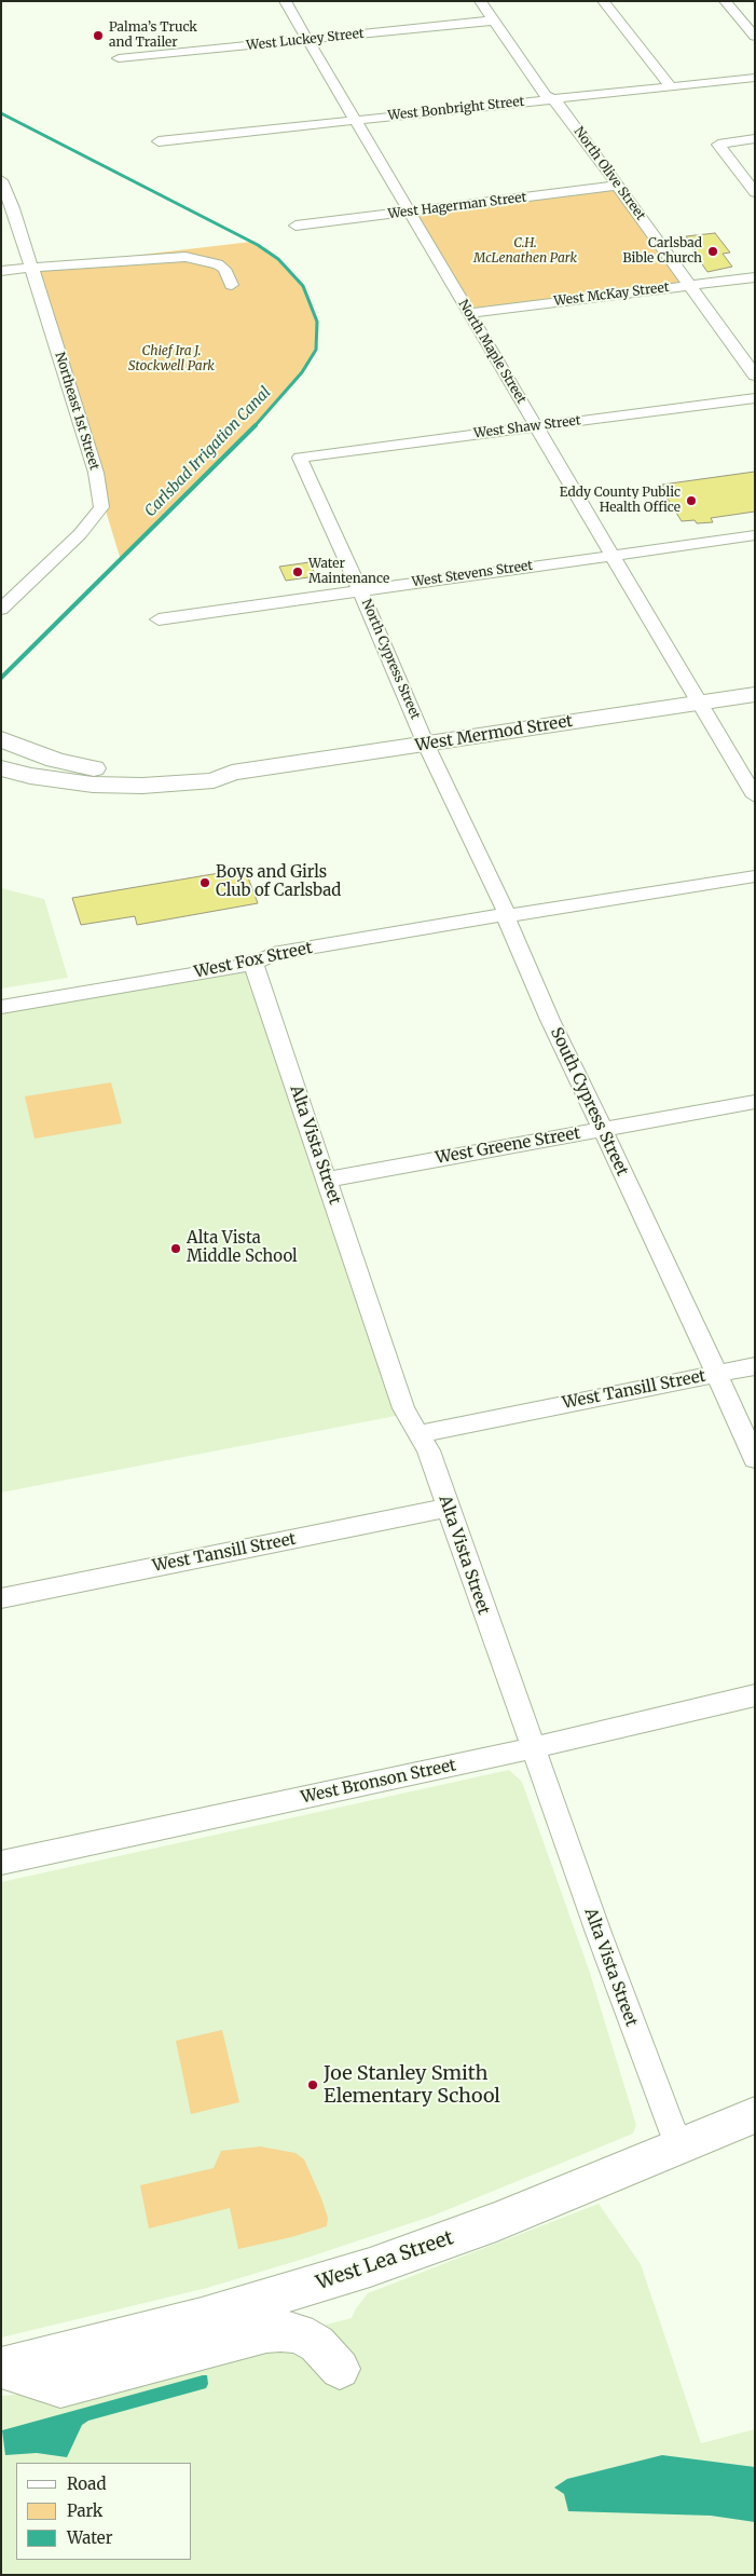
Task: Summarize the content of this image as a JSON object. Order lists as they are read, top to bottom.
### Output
{
  "streets": {
    "street": [
      "West Luckey Street",
      "West Bonbright Street",
      "North Olive Street",
      "West Hagerman Street",
      "West McKay Street",
      "North Maple Street",
      "Northeast 1st Street",
      "West Shaw Street",
      "West Stevens Street",
      "North Cypress Street",
      "West Mermod Street",
      "West Fox Street",
      "South Cypress Street",
      "Alta Vista Street",
      "West Greene Street",
      "West Tansill Street",
      "West Bronson Street",
      "West Lea Street"
    ]
  },
  "crossings": [
    ["West Luckey Street", "North Olive Street"],
    ["West Luckey Street", "North Maple Street"],
    ["West Bonbright Street", "North Olive Street"],
    ["West Bonbright Street", "North Maple Street"],
    ["North Olive Street", "West Hagerman Street"],
    ["North Olive Street", "West McKay Street"],
    ["West Hagerman Street", "North Maple Street"],
    ["West McKay Street", "North Maple Street"],
    ["North Maple Street", "West Shaw Street"],
    ["North Maple Street", "West Stevens Street"],
    ["North Maple Street", "West Mermod Street"],
    ["West Shaw Street", "North Cypress Street"],
    ["West Stevens Street", "North Cypress Street"],
    ["North Cypress Street", "West Mermod Street"],
    ["North Cypress Street", "South Cypress Street"],
    ["West Mermod Street", "South Cypress Street"],
    ["West Fox Street", "South Cypress Street"],
    ["West Fox Street", "Alta Vista Street"],
    ["South Cypress Street", "West Greene Street"],
    ["South Cypress Street", "West Tansill Street"],
    ["Alta Vista Street", "West Greene Street"],
    ["Alta Vista Street", "West Tansill Street"],
    ["Alta Vista Street", "West Bronson Street"],
    ["Alta Vista Street", "West Lea Street"]
  ],
  "water": ["Carlsbad Irrigation Canal"],
  "parks": ["C.H. McLenathen Park", "Chief Ira J. Stockwell Park"],
  "places": [
    "Palma’s Truck and Trailer",
    "Carlsbad Bible Church",
    "Eddy County Public Health Office",
    "Water Maintenance",
    "Boys and Girls Club of Carlsbad",
    "Alta Vista Middle School",
    "Joe Stanley Smith Elementary School"
  ],
  "legend": ["Road", "Park", "Water"]
}
